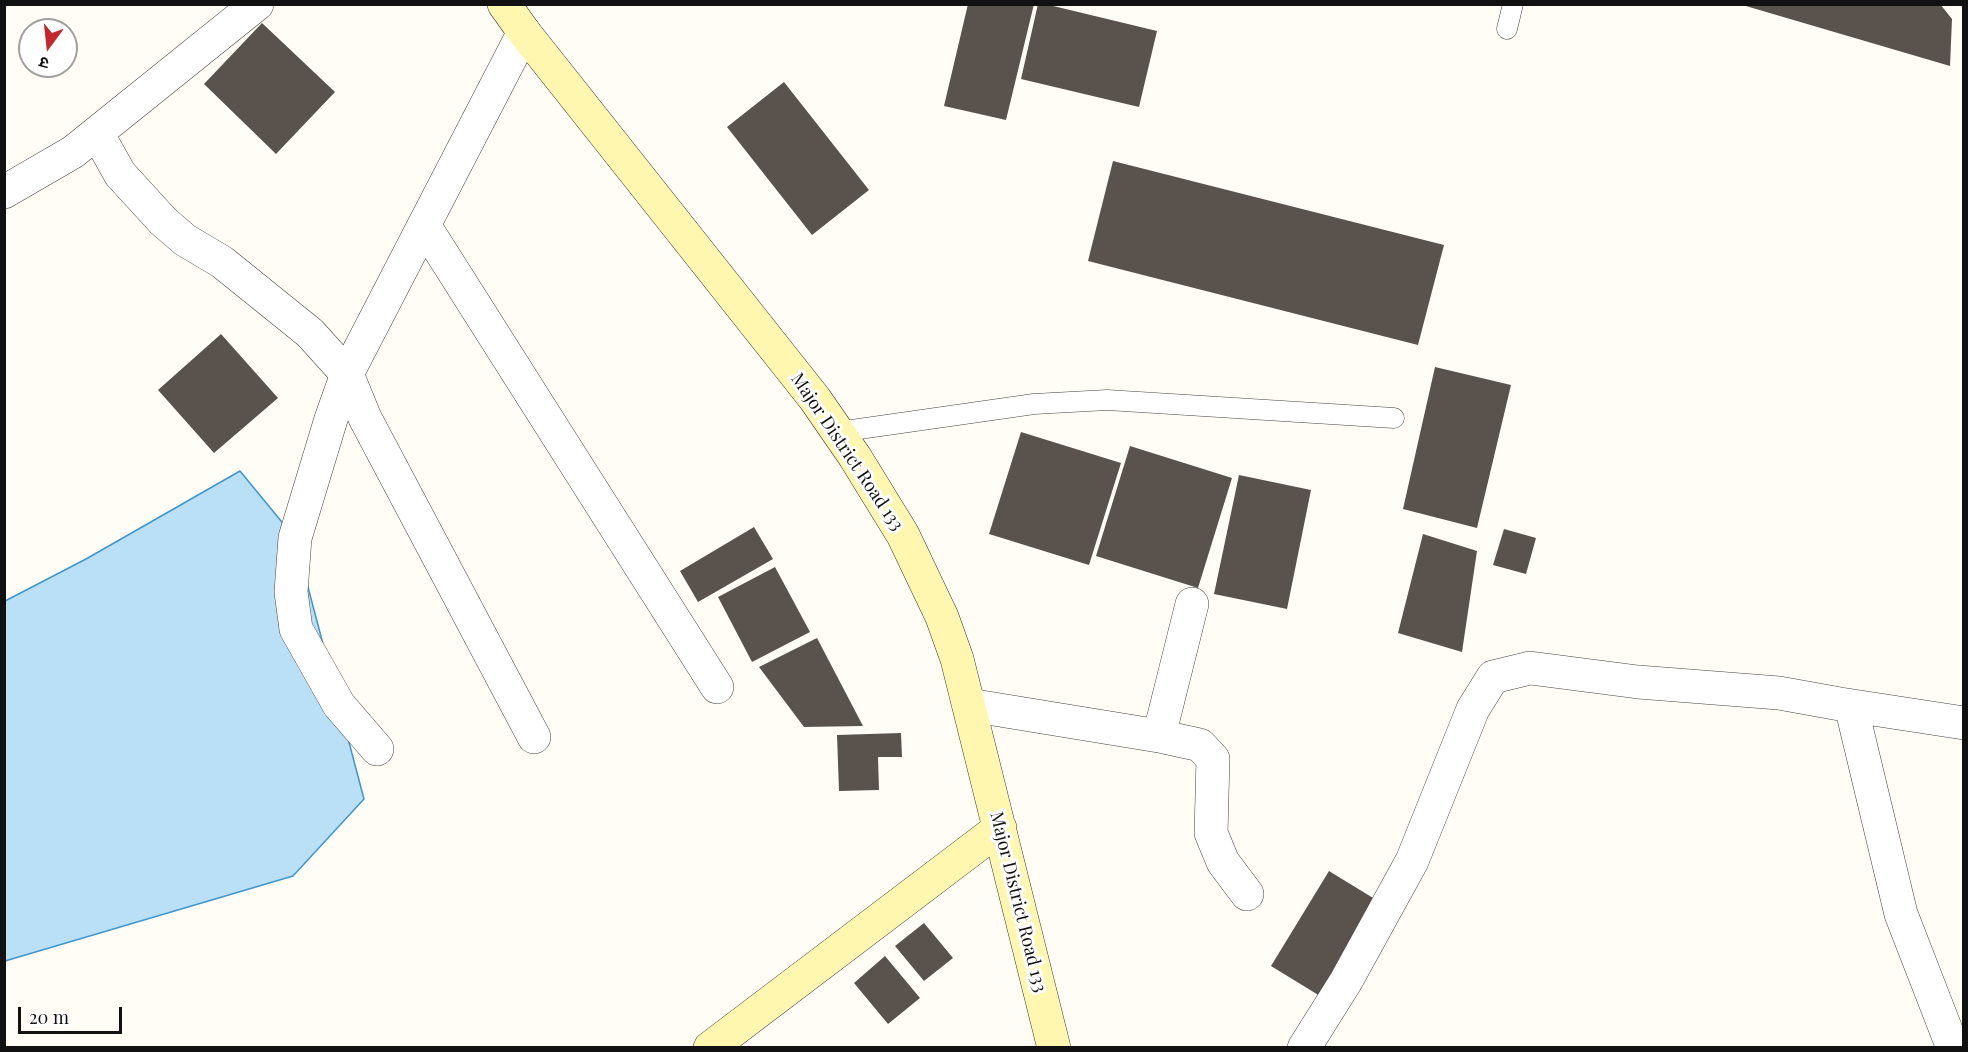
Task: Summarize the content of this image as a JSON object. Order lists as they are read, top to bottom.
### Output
{
  "streets": {
    "main road": ["Major District Road 133"]
  },
  "scale_bar": "20 m",
  "north": "bottom"
}
